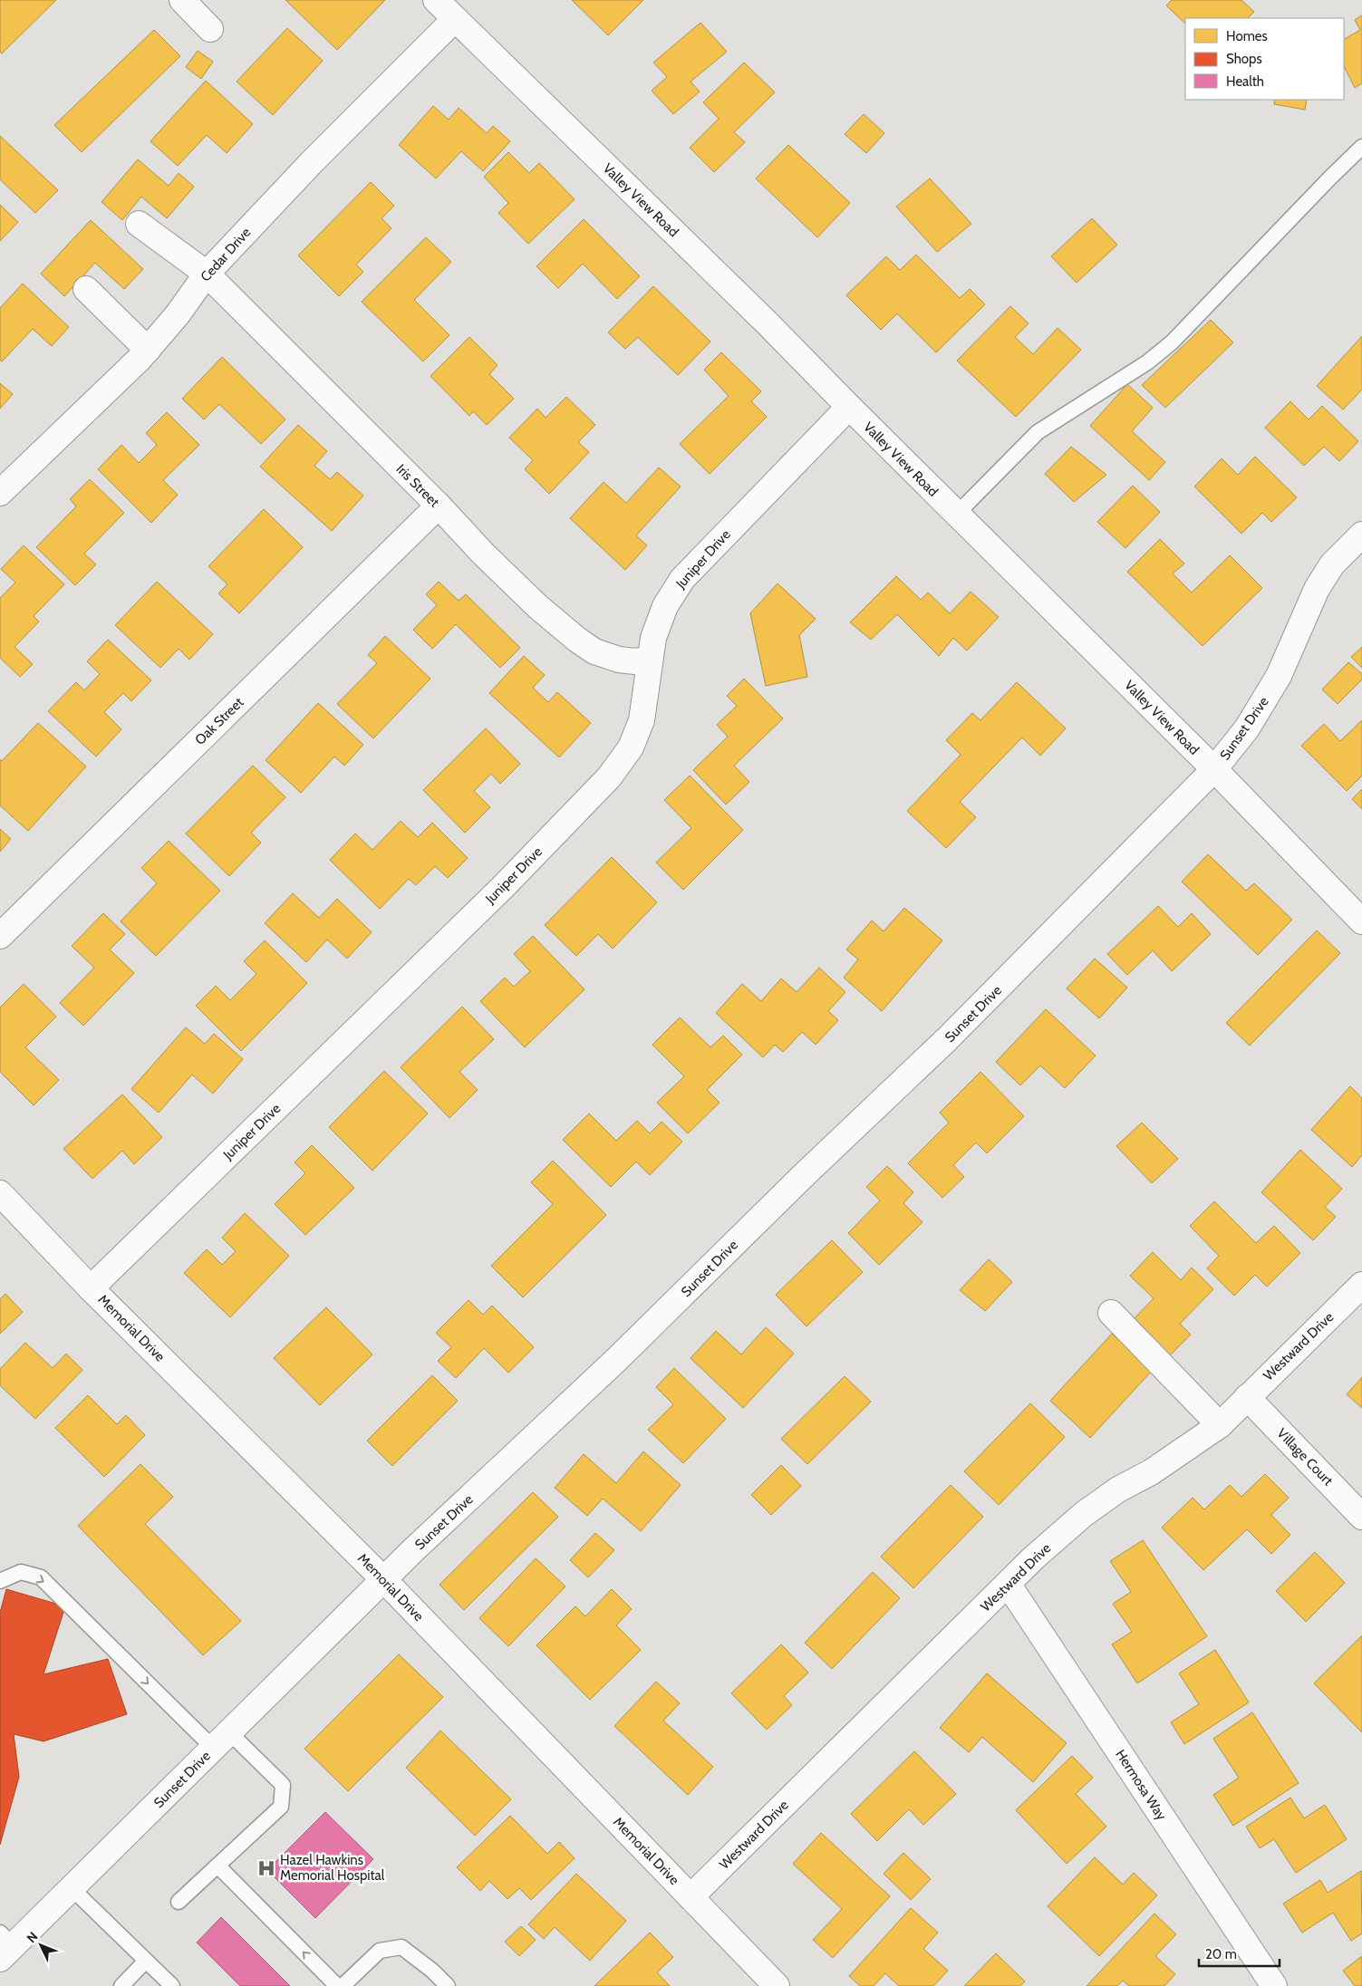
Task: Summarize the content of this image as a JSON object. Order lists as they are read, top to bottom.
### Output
{
  "streets": {
    "street": [
      "Valley View Road",
      "Cedar Drive",
      "Iris Street",
      "Juniper Drive",
      "Oak Street",
      "Sunset Drive",
      "Memorial Drive",
      "Westward Drive",
      "Village Court",
      "Hermosa Way"
    ]
  },
  "crossings": [
    ["Valley View Road", "Cedar Drive"],
    ["Valley View Road", "Juniper Drive"],
    ["Valley View Road", "Sunset Drive"],
    ["Cedar Drive", "Iris Street"],
    ["Iris Street", "Juniper Drive"],
    ["Iris Street", "Oak Street"],
    ["Juniper Drive", "Memorial Drive"],
    ["Sunset Drive", "Memorial Drive"],
    ["Memorial Drive", "Westward Drive"],
    ["Westward Drive", "Village Court"],
    ["Westward Drive", "Hermosa Way"]
  ],
  "places": {
    "hospital": ["Hazel Hawkins Memorial Hospital"]
  },
  "legend": ["Homes", "Shops", "Health"],
  "scale_bar": "20 m",
  "north": "top left"
}
